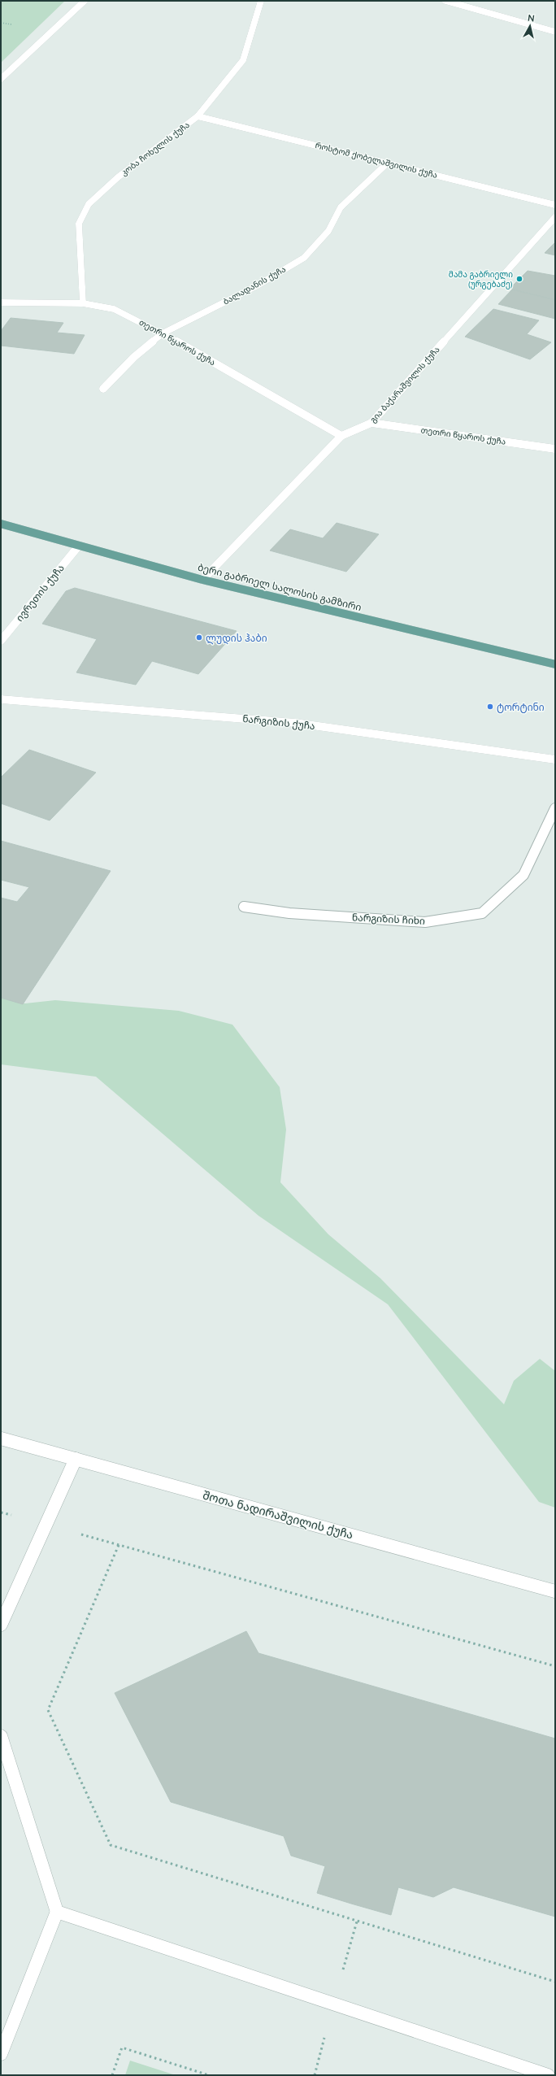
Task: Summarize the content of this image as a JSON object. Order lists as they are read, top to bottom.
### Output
{
  "streets": {
    "main road": ["ბერი გაბრიელ სალოსის გამზირი"],
    "street": [
      "კობა ჩოხელის ქუჩა",
      "როსტომ ქობელაშვილის ქუჩა",
      "ბალადანის ქუჩა",
      "თეთრი წყაროს ქუჩა",
      "გია ბაქარაშვილის ქუჩა",
      "ივრეთის ქუჩა",
      "ნარგიზის ქუჩა",
      "ნარგიზის ჩიხი",
      "შოთა ნადირაშვილის ქუჩა"
    ]
  },
  "crossings": [
    ["კობა ჩოხელის ქუჩა", "როსტომ ქობელაშვილის ქუჩა"],
    ["კობა ჩოხელის ქუჩა", "თეთრი წყაროს ქუჩა"],
    ["როსტომ ქობელაშვილის ქუჩა", "ბალადანის ქუჩა"],
    ["ბალადანის ქუჩა", "თეთრი წყაროს ქუჩა"],
    ["თეთრი წყაროს ქუჩა", "გია ბაქარაშვილის ქუჩა"],
    ["გია ბაქარაშვილის ქუჩა", "ბერი გაბრიელ სალოსის გამზირი"],
    ["ბერი გაბრიელ სალოსის გამზირი", "ივრეთის ქუჩა"]
  ],
  "places": ["მამა გაბრიელი (ურგებაძე)", "ლუდის ჰაბი", "ტორტინი"],
  "north": "top"
}
